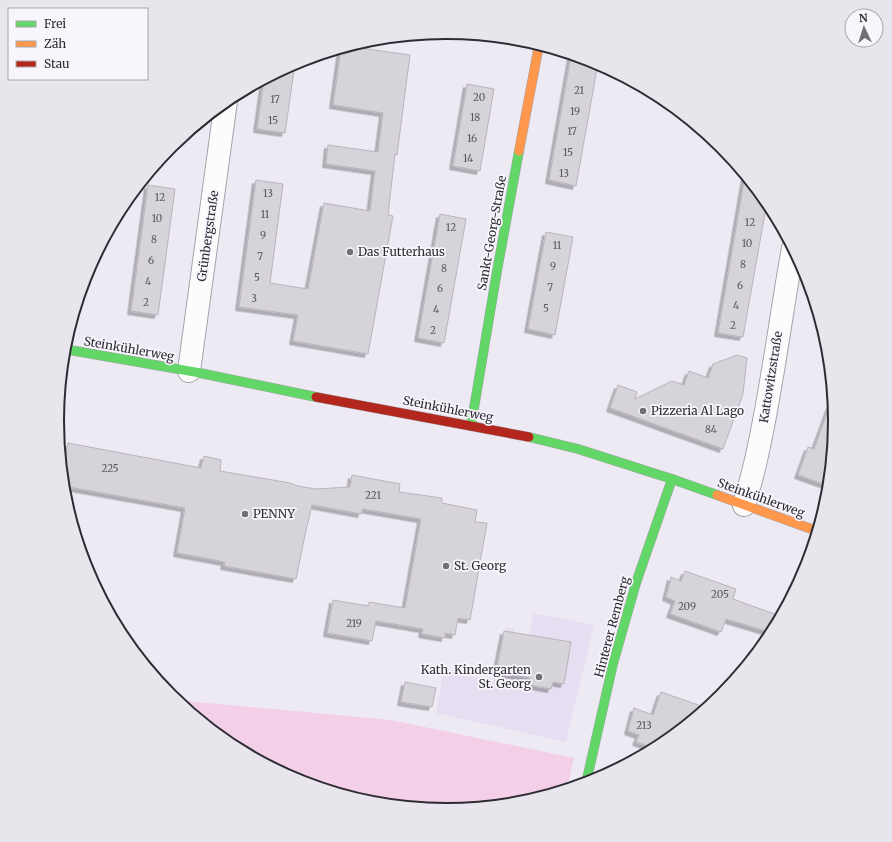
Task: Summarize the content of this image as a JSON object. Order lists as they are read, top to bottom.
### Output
{
  "streets": {
    "street": [
      "Sankt-Georg-Straße",
      "Grünbergstraße",
      "Steinkühlerweg",
      "Kattowitzstraße",
      "Hinterer Remberg"
    ]
  },
  "crossings": [
    ["Sankt-Georg-Straße", "Steinkühlerweg"],
    ["Grünbergstraße", "Steinkühlerweg"],
    ["Steinkühlerweg", "Kattowitzstraße"],
    ["Steinkühlerweg", "Hinterer Remberg"]
  ],
  "places": [
    "Das Futterhaus",
    "Pizzeria Al Lago",
    "PENNY",
    "St. Georg",
    "Kath. Kindergarten St. Georg"
  ],
  "house_numbers": [
    "21",
    "20",
    "17",
    "19",
    "18",
    "15",
    "17",
    "16",
    "15",
    "14",
    "13",
    "13",
    "12",
    "11",
    "10",
    "12",
    "12",
    "9",
    "8",
    "10",
    "11",
    "7",
    "6",
    "8",
    "9",
    "8",
    "5",
    "4",
    "6",
    "7",
    "6",
    "3",
    "2",
    "4",
    "5",
    "4",
    "2",
    "2",
    "84",
    "225",
    "221",
    "205",
    "209",
    "219",
    "213"
  ],
  "legend": ["Frei", "Zäh", "Stau"],
  "north": "top"
}
